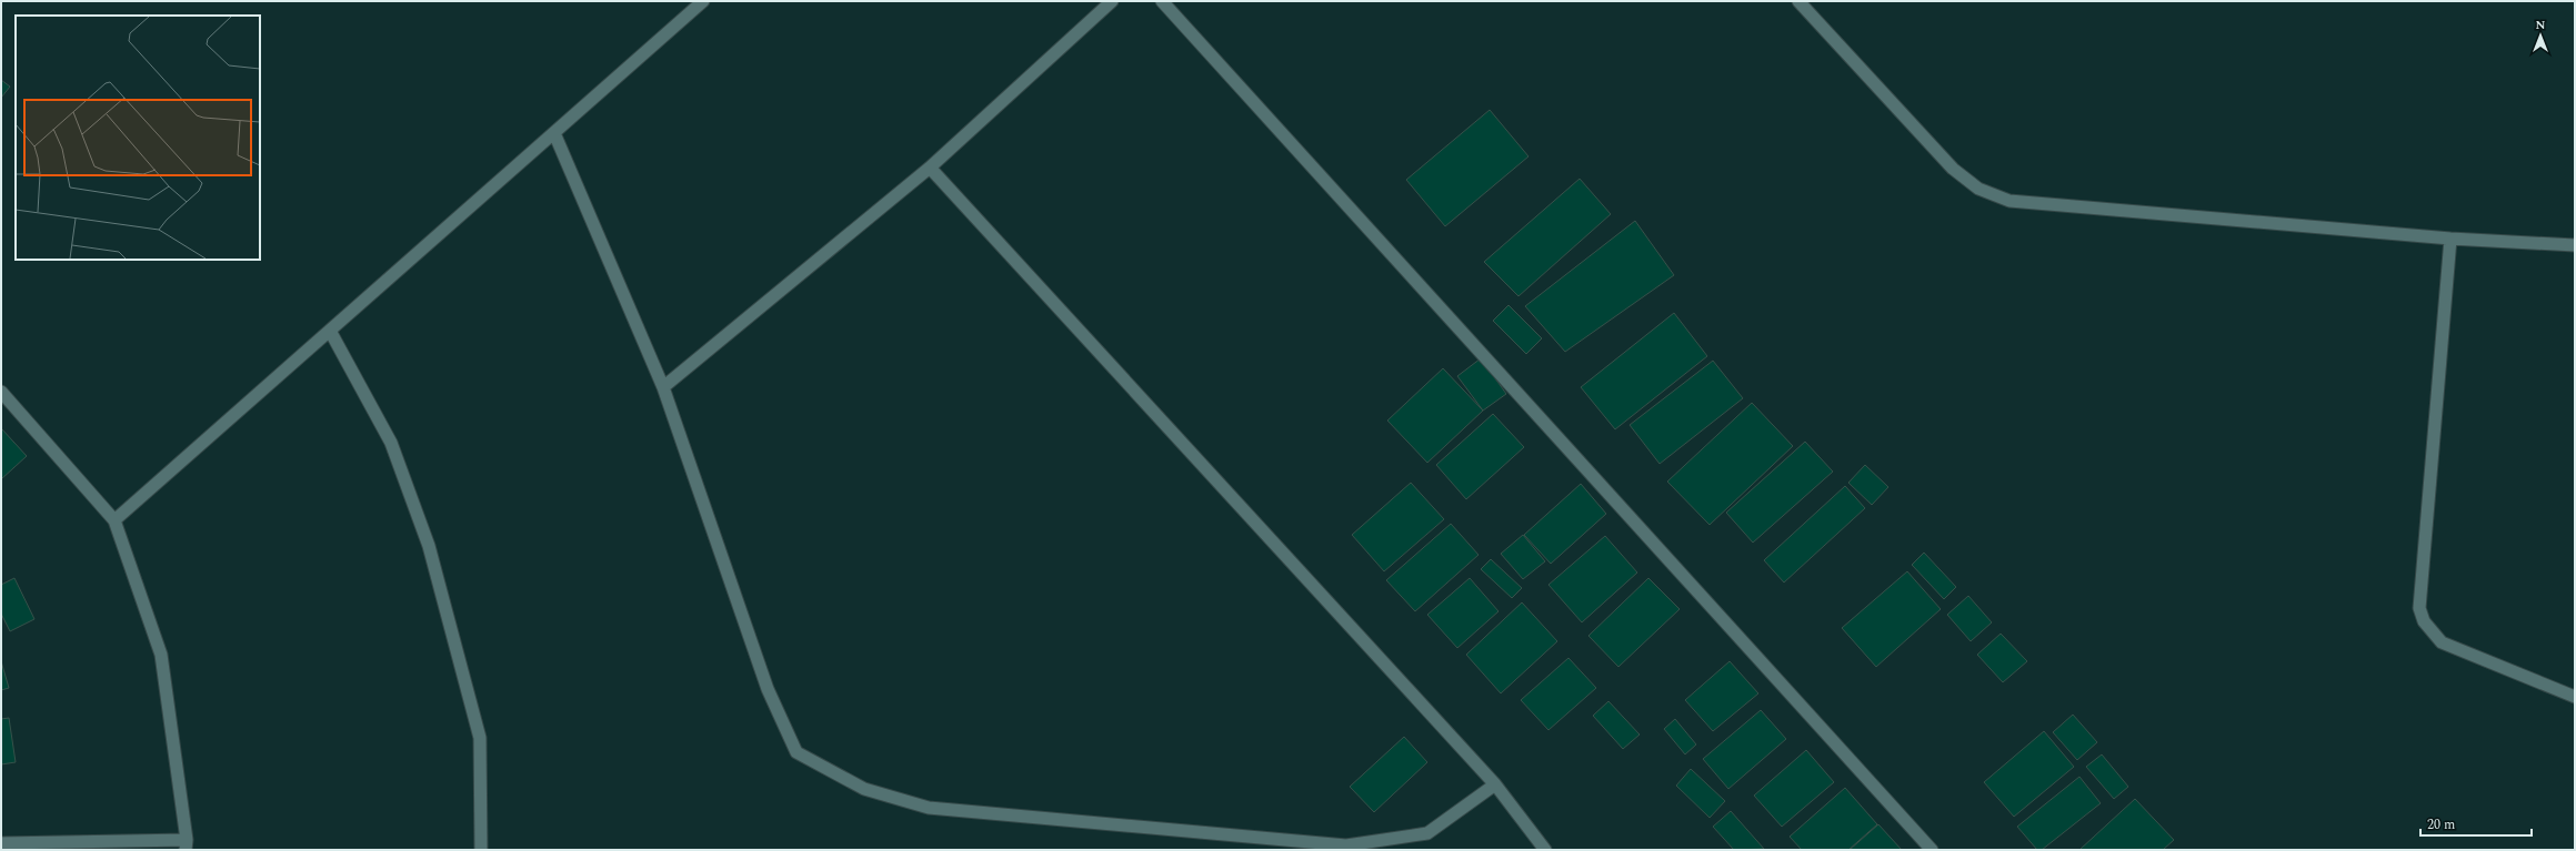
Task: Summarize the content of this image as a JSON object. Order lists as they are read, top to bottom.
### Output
{
  "scale_bar": "20 m",
  "north": "top"
}
